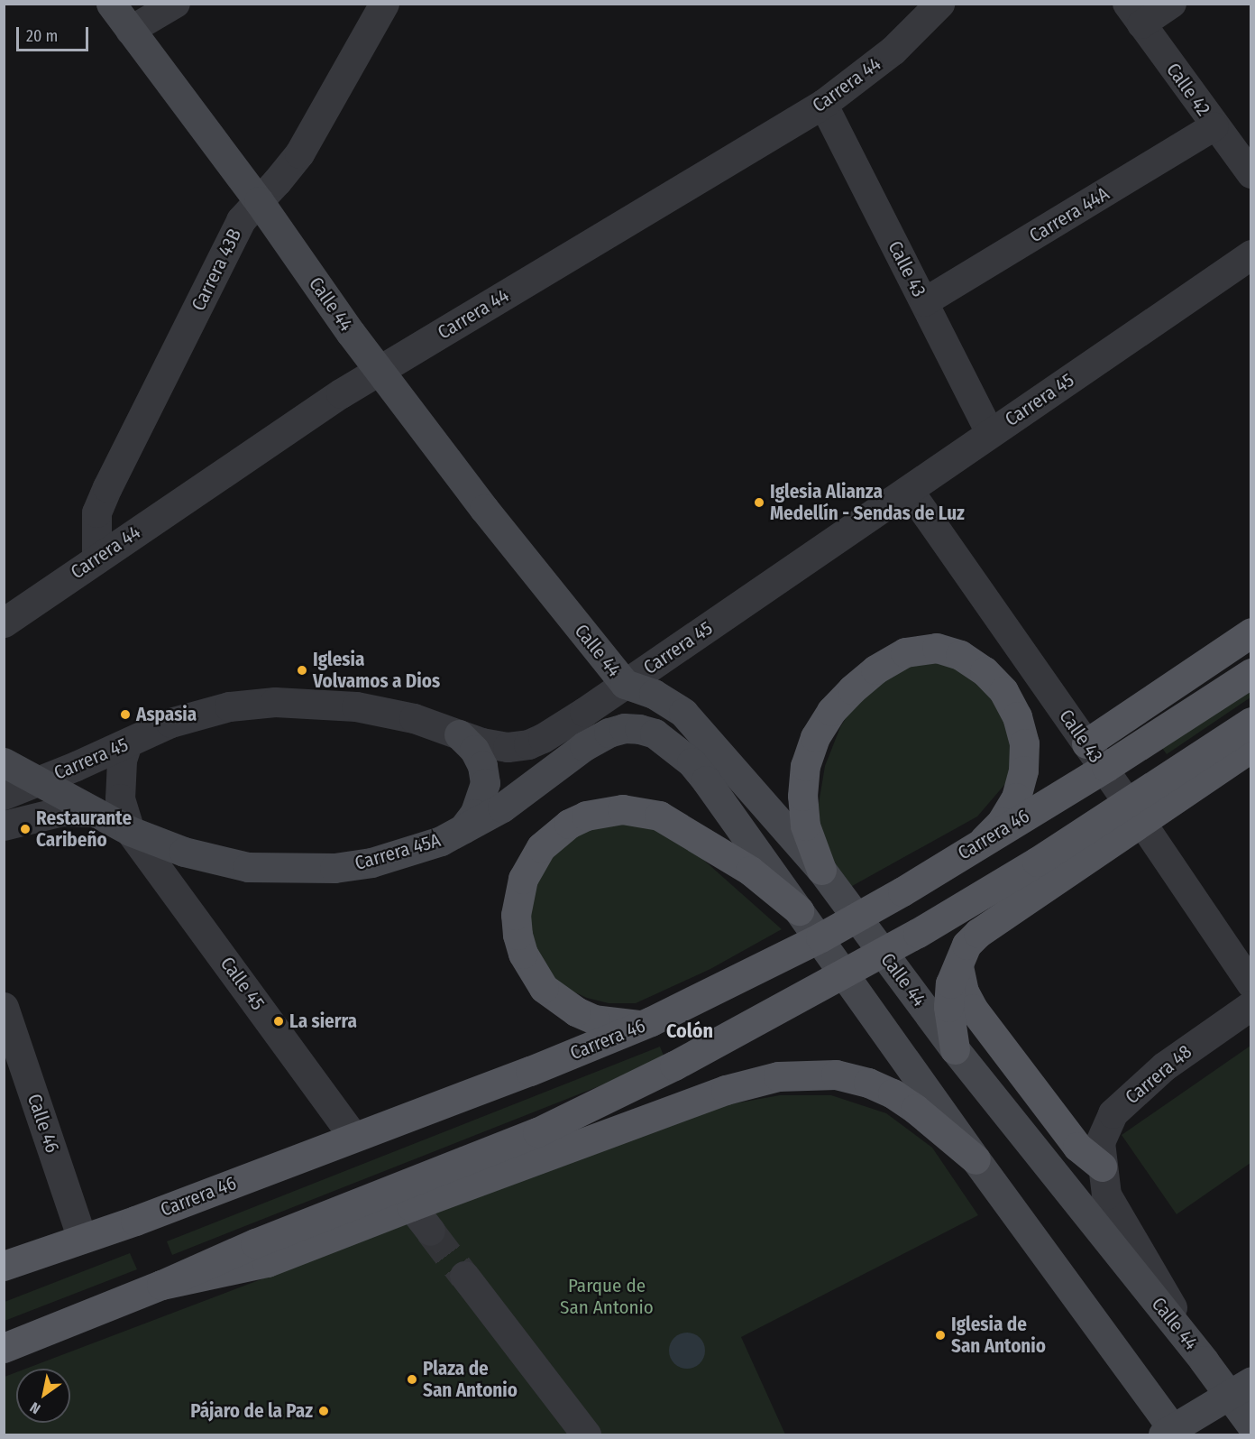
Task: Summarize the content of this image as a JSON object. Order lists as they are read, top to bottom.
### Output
{
  "streets": {
    "main road": [
      "Calle 44",
      "Carrera 46",
      "Carrera 45A",
      "Calle 45"
    ],
    "street": [
      "Carrera 44",
      "Calle 42",
      "Carrera 44A",
      "Calle 43",
      "Carrera 43B",
      "Carrera 45",
      "Carrera 48",
      "Calle 46"
    ]
  },
  "crossings": [
    ["Carrera 44", "Calle 43"],
    ["Carrera 44", "Carrera 43B"],
    ["Carrera 44", "Calle 44"],
    ["Calle 42", "Carrera 44A"],
    ["Carrera 44A", "Calle 43"],
    ["Calle 43", "Carrera 45"],
    ["Carrera 43B", "Calle 44"],
    ["Calle 44", "Carrera 45"],
    ["Calle 44", "Carrera 48"],
    ["Carrera 45", "Calle 45"],
    ["Carrera 46", "Calle 45"],
    ["Carrera 46", "Calle 46"],
    ["Carrera 45A", "Calle 45"]
  ],
  "districts": ["Colón"],
  "parks": ["Parque de San Antonio"],
  "places": [
    "Iglesia Alianza Medellín - Sendas de Luz",
    "Iglesia Volvamos a Dios",
    "Aspasia",
    "Restaurante Caribeño",
    "La sierra",
    "Iglesia de San Antonio",
    "Plaza de San Antonio",
    "Pájaro de la Paz"
  ],
  "scale_bar": "20 m",
  "north": "bottom left"
}
